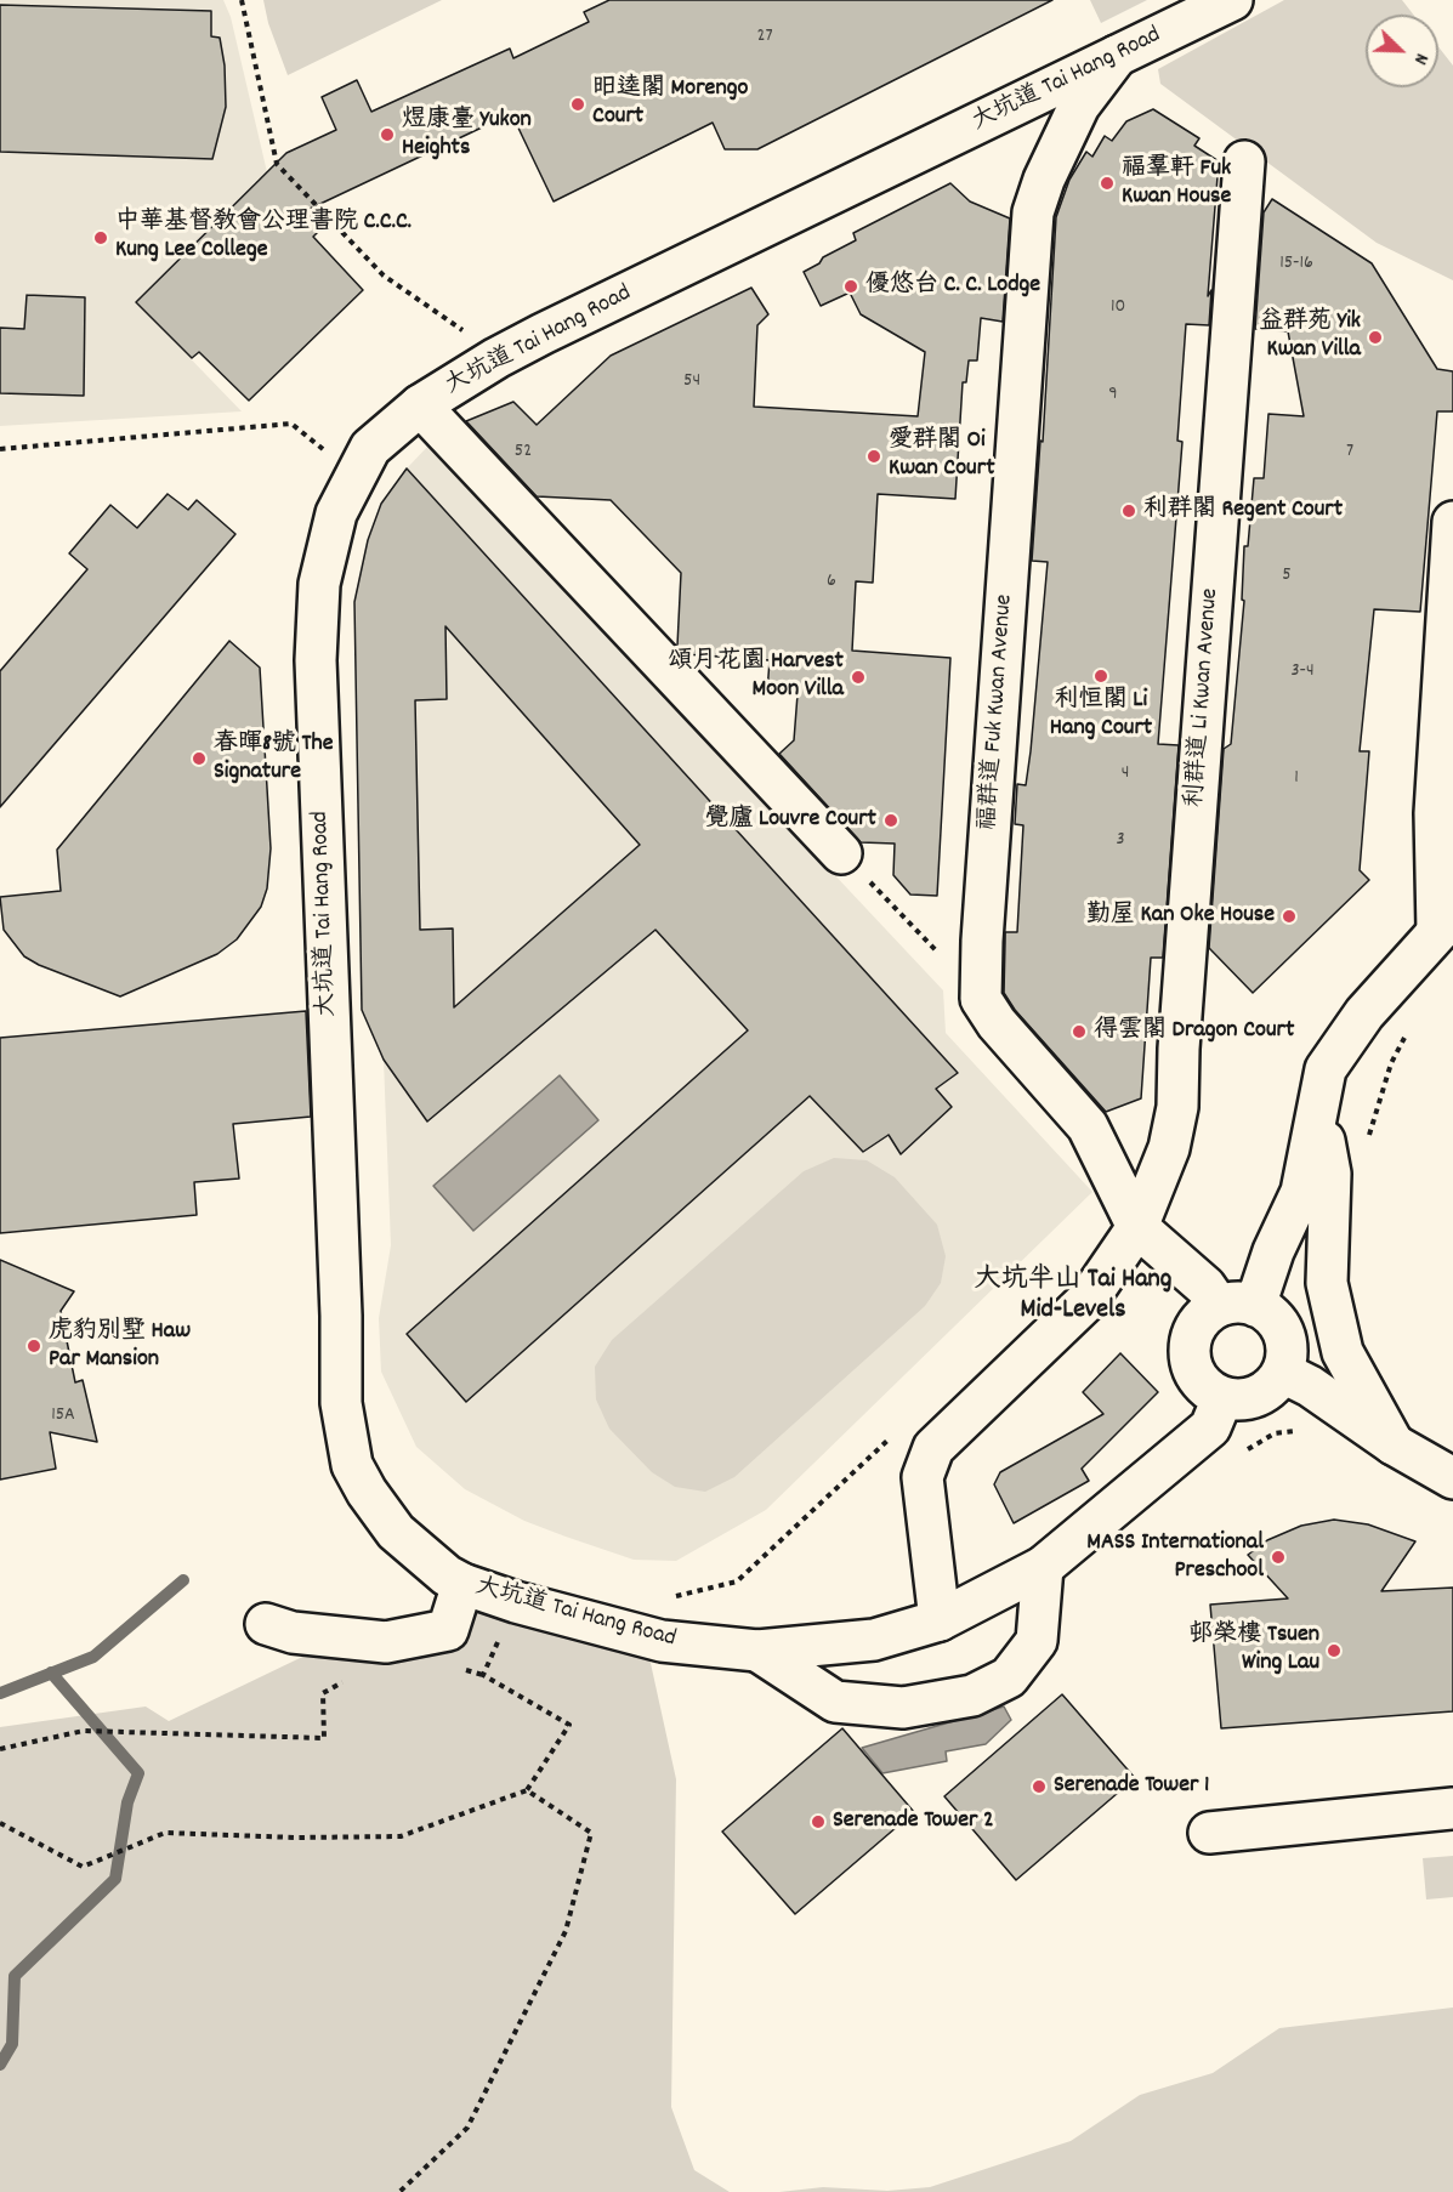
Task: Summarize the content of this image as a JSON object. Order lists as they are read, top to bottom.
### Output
{
  "streets": {
    "main road": ["大坑道 Tai Hang Road", "利群道 Li Kwan Avenue", "福群道 Fuk Kwan Avenue"]
  },
  "crossings": [
    ["大坑道 Tai Hang Road", "利群道 Li Kwan Avenue"],
    ["大坑道 Tai Hang Road", "福群道 Fuk Kwan Avenue"],
    ["利群道 Li Kwan Avenue", "福群道 Fuk Kwan Avenue"]
  ],
  "districts": ["大坑半山 Tai Hang Mid-Levels"],
  "places": [
    "昍逵閣 Morengo Court",
    "煜康臺 Yukon Heights",
    "福羣軒 Fuk Kwan House",
    "中華基督教會公理書院 C.C.C. Kung Lee College",
    "優悠台 C. C. Lodge",
    "益群苑 Yik Kwan Villa",
    "愛群閣 Oi Kwan Court",
    "利群閣 Regent Court",
    "利恒閣 Li Hang Court",
    "頌月花園 Harvest Moon Villa",
    "春暉8號 The Signature",
    "覺廬 Louvre Court",
    "勤屋 Kan Oke House",
    "得雲閣 Dragon Court",
    "虎豹別墅 Haw Par Mansion",
    "MASS International Preschool",
    "邨榮樓 Tsuen Wing Lau",
    "Serenade Tower 1",
    "Serenade Tower 2"
  ],
  "house_numbers": [
    "27",
    "15-16",
    "10",
    "54",
    "9",
    "52",
    "7",
    "5",
    "6",
    "3-4",
    "4",
    "1",
    "3",
    "15A"
  ],
  "north": "bottom right"
}
